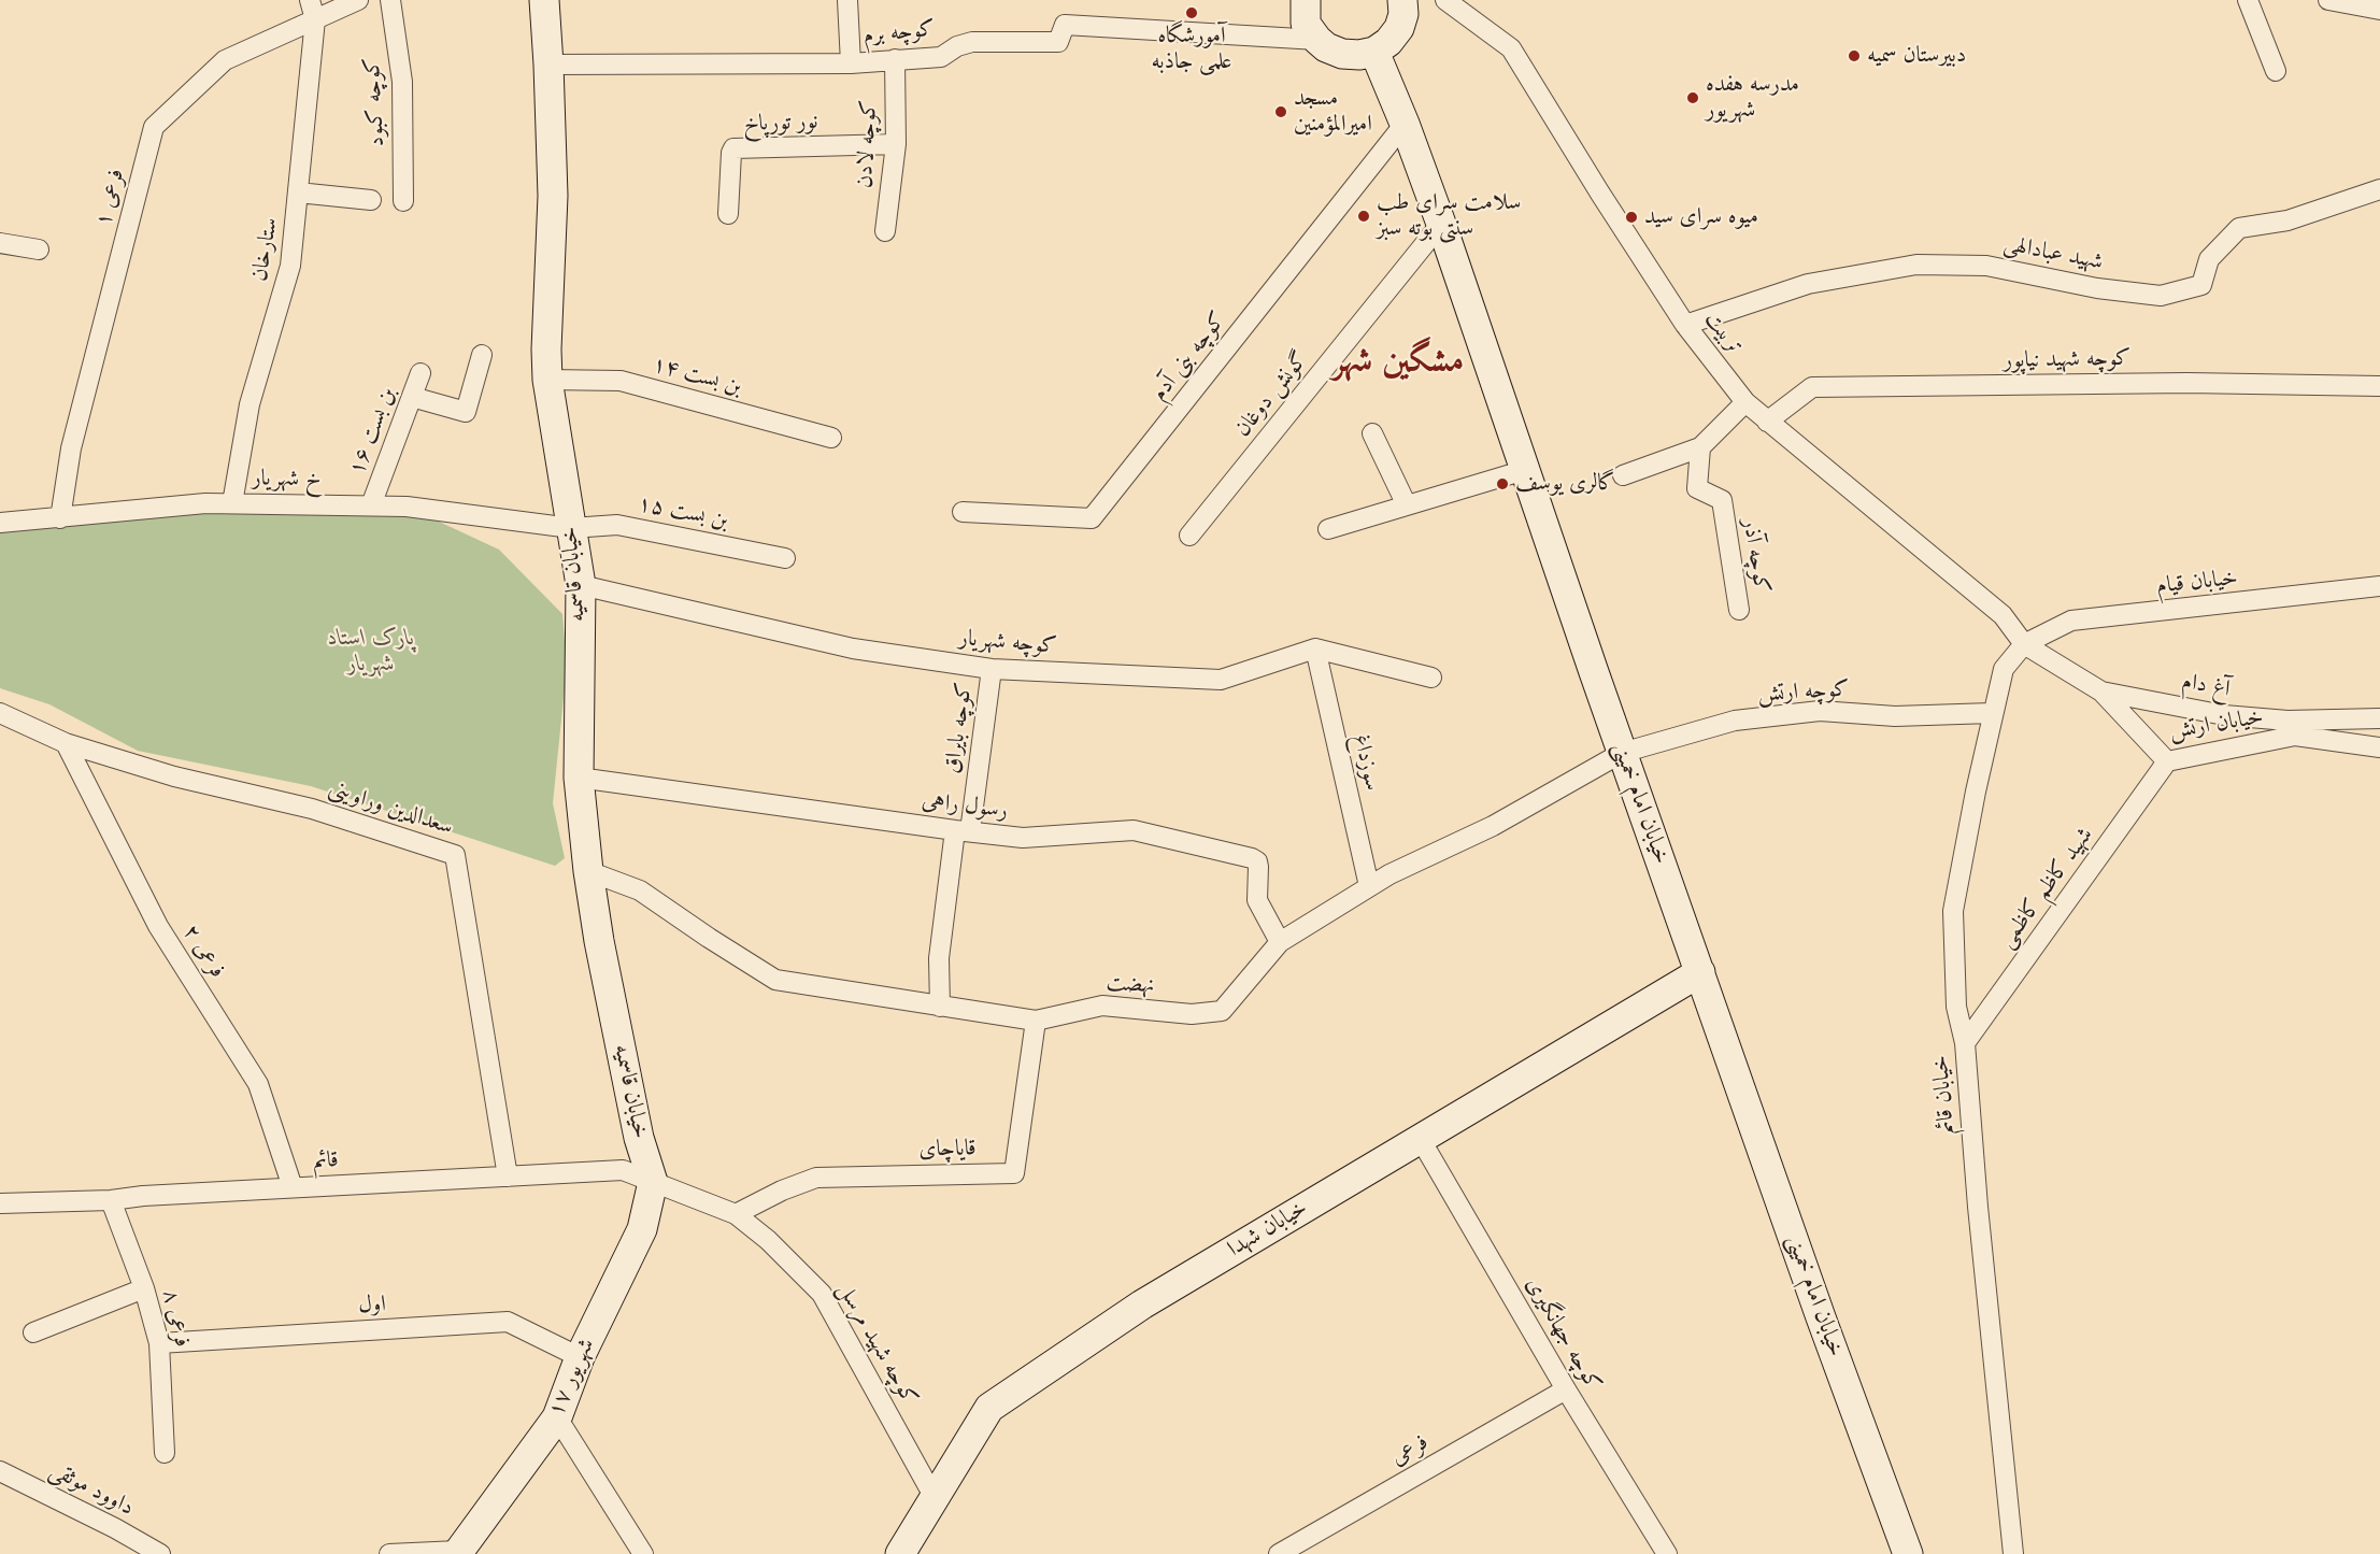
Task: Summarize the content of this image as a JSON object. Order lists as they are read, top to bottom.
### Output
{
  "streets": {
    "street": [
      "کوچه برم",
      "کوچه کبود",
      "نور تورپاخ",
      "کوچه لادن",
      "فرعی ۱",
      "ستارخان",
      "شهید عبادالهی",
      "تربیت",
      "کوچه بنی آدم",
      "کوچه شهید نیاپور",
      "بن بست ۱۴",
      "گونش دوغان",
      "بن بست ۱۶",
      "خ شهریار",
      "بن بست ۱۵",
      "کوچه آذر",
      "خیابان قاسمیه",
      "خیابان قیام",
      "کوچه شهریار",
      "آغ دام",
      "کوچه ارتش",
      "خیابان ارتش",
      "کوچه بایراق",
      "سوزداغ",
      "خیابان امام خمینی",
      "رسول راهی",
      "سعدالدین وراوینی",
      "شهید کاظم کاظمی",
      "فرعی ۲",
      "نهضت",
      "خیابان قائم",
      "قایاچای",
      "قائم",
      "خیابان شهدا",
      "اول",
      "فرعی ۸",
      "کوچه جهانگیری",
      "کوچه شهید مرسل",
      "۱۷ شهریور",
      "فرعی",
      "داوود موثقی"
    ]
  },
  "crossings": [
    ["کوچه برم", "کوچه لادن"],
    ["کوچه برم", "خیابان قاسمیه"],
    ["نور تورپاخ", "کوچه لادن"],
    ["فرعی ۱", "ستارخان"],
    ["فرعی ۱", "خ شهریار"],
    ["ستارخان", "خ شهریار"],
    ["شهید عبادالهی", "تربیت"],
    ["تربیت", "کوچه شهید نیاپور"],
    ["تربیت", "خیابان قیام"],
    ["تربیت", "خیابان ارتش"],
    ["تربیت", "خیابان قائم"],
    ["کوچه بنی آدم", "خیابان امام خمینی"],
    ["بن بست ۱۴", "خیابان قاسمیه"],
    ["گونش دوغان", "خیابان امام خمینی"],
    ["بن بست ۱۶", "خ شهریار"],
    ["خ شهریار", "بن بست ۱۵"],
    ["خ شهریار", "خیابان قاسمیه"],
    ["بن بست ۱۵", "خیابان قاسمیه"],
    ["خیابان قاسمیه", "کوچه شهریار"],
    ["خیابان قاسمیه", "رسول راهی"],
    ["خیابان قاسمیه", "نهضت"],
    ["خیابان قاسمیه", "قائم"],
    ["خیابان قاسمیه", "کوچه شهید مرسل"],
    ["خیابان قاسمیه", "۱۷ شهریور"],
    ["خیابان قیام", "خیابان ارتش"],
    ["خیابان قیام", "خیابان قائم"],
    ["کوچه شهریار", "کوچه بایراق"],
    ["کوچه شهریار", "سوزداغ"],
    ["آغ دام", "خیابان ارتش"],
    ["کوچه ارتش", "خیابان امام خمینی"],
    ["کوچه ارتش", "نهضت"],
    ["کوچه ارتش", "خیابان قائم"],
    ["خیابان ارتش", "شهید کاظم کاظمی"],
    ["خیابان ارتش", "خیابان قائم"],
    ["کوچه بایراق", "رسول راهی"],
    ["کوچه بایراق", "نهضت"],
    ["سوزداغ", "نهضت"],
    ["خیابان امام خمینی", "نهضت"],
    ["خیابان امام خمینی", "خیابان شهدا"],
    ["رسول راهی", "نهضت"],
    ["سعدالدین وراوینی", "فرعی ۲"],
    ["سعدالدین وراوینی", "قائم"],
    ["شهید کاظم کاظمی", "خیابان قائم"],
    ["فرعی ۲", "قائم"],
    ["نهضت", "قایاچای"],
    ["قایاچای", "کوچه شهید مرسل"],
    ["قائم", "فرعی ۸"],
    ["قائم", "کوچه شهید مرسل"],
    ["قائم", "۱۷ شهریور"],
    ["خیابان شهدا", "کوچه جهانگیری"],
    ["خیابان شهدا", "کوچه شهید مرسل"],
    ["اول", "فرعی ۸"],
    ["اول", "۱۷ شهریور"],
    ["کوچه جهانگیری", "فرعی"],
    ["کوچه شهید مرسل", "۱۷ شهریور"]
  ],
  "districts": ["مشگین شهر"],
  "parks": ["پارک استاد شهریار"],
  "places": [
    "آمورشگاه علمی جاذبه",
    "دبیرستان سمیه",
    "مدرسه هفده شهریور",
    "مسجد امیرالمؤمنین",
    "سلامت سرای طب سنتی بوته سبز",
    "میوه سرای سید",
    "گالری یوسف"
  ]
}
